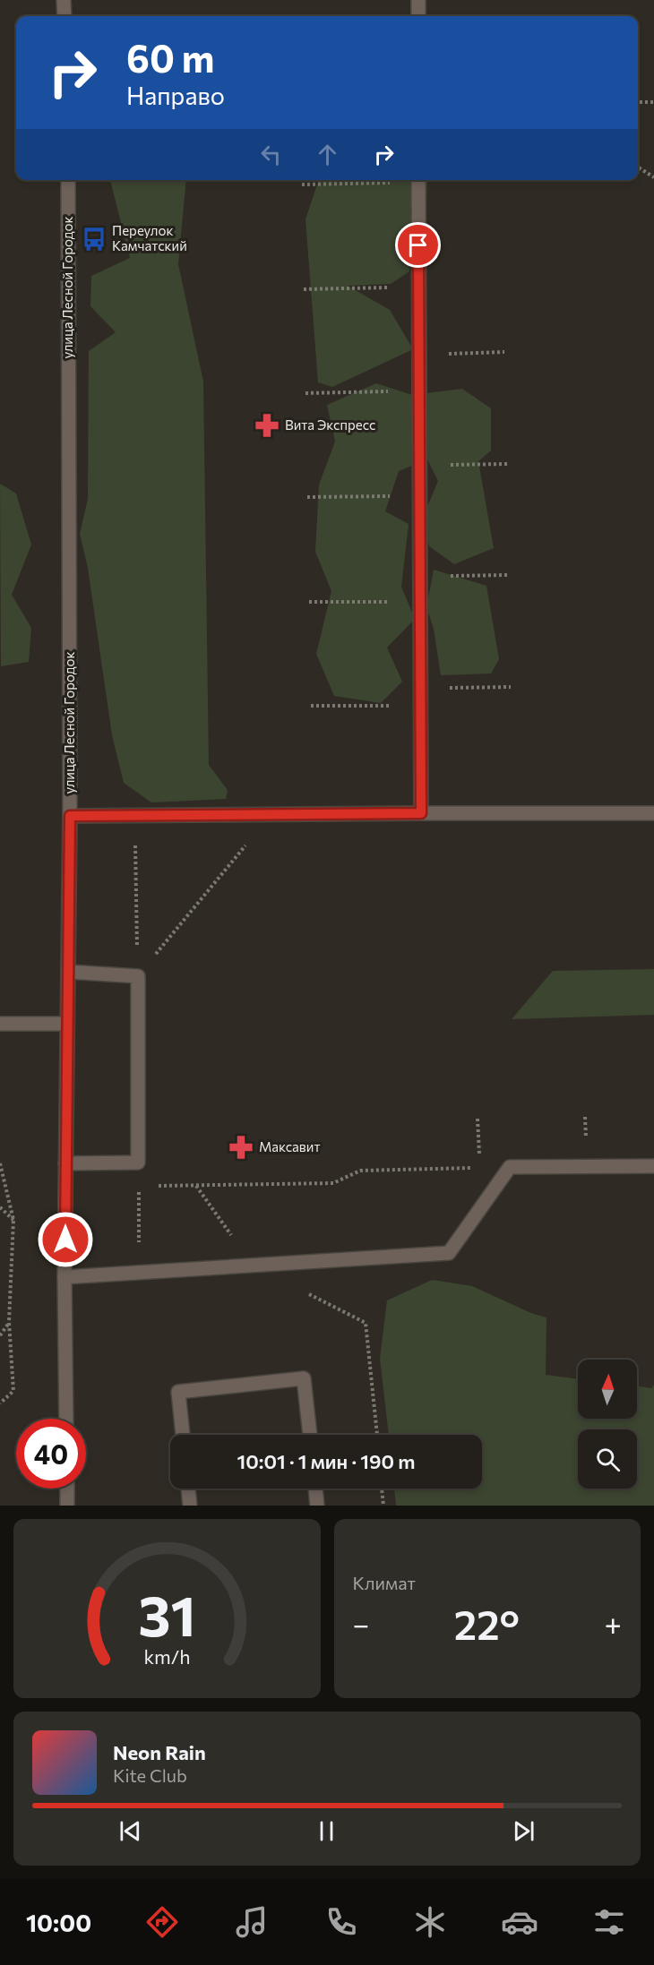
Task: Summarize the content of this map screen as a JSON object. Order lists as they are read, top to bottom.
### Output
{
  "streets": {
    "street": ["улица Лесной Городок"]
  },
  "places": {
    "bus stop": ["Переулок Камчатский"],
    "pharmacy": ["Вита Экспресс", "Максавит"]
  },
  "north": "top",
  "page": {
    "turn": ["60 m", "Направо"],
    "limit": "40",
    "trip": "10:01 · 1 мин · 190 m",
    "tile": "Климат",
    "heat": ["−", "22°", "+"],
    "song": ["Neon Rain", "Kite Club"],
    "tabs": "10:00",
    "gauge": ["31", "km/h"]
  }
}
